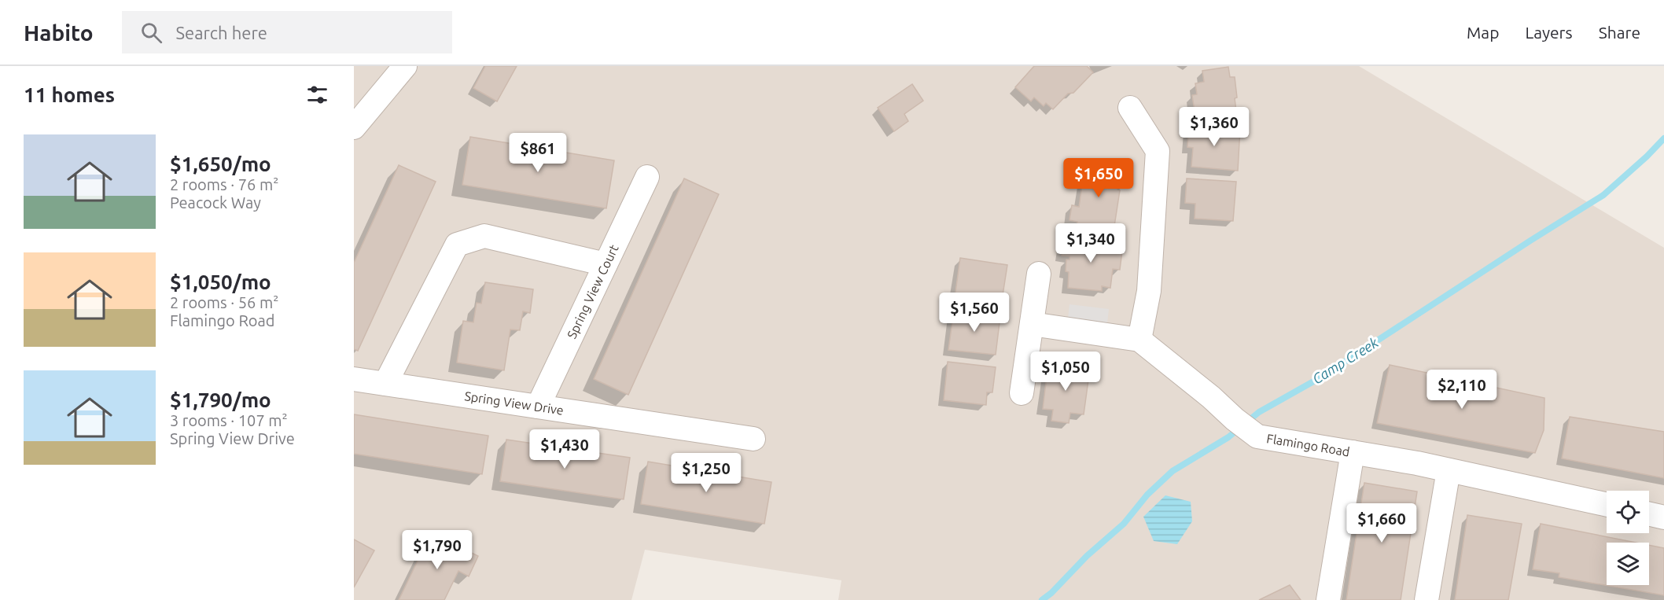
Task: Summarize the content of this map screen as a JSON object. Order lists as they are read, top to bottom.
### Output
{
  "streets": {
    "street": ["Spring View Court", "Spring View Drive", "Flamingo Road"]
  },
  "crossings": [
    ["Spring View Court", "Spring View Drive"]
  ],
  "water": ["Camp Creek"],
  "page": {
    "header": "Habito",
    "search": "Search here",
    "nav": ["Map", "Layers", "Share"],
    "heading": "11 homes",
    "price": [
      "$1,360",
      "$861",
      "$1,650",
      "$1,340",
      "$1,560",
      "$1,050",
      "$2,110",
      "$1,430",
      "$1,250",
      "$1,660",
      "$1,790"
    ],
    "list": [
      {
        "name": "$1,650/mo",
        "note": "2 rooms · 76 m² · Peacock Way"
      },
      {
        "name": "$1,050/mo",
        "note": "2 rooms · 56 m² · Flamingo Road"
      },
      {
        "name": "$1,790/mo",
        "note": "3 rooms · 107 m² · Spring View Drive"
      }
    ]
  }
}
